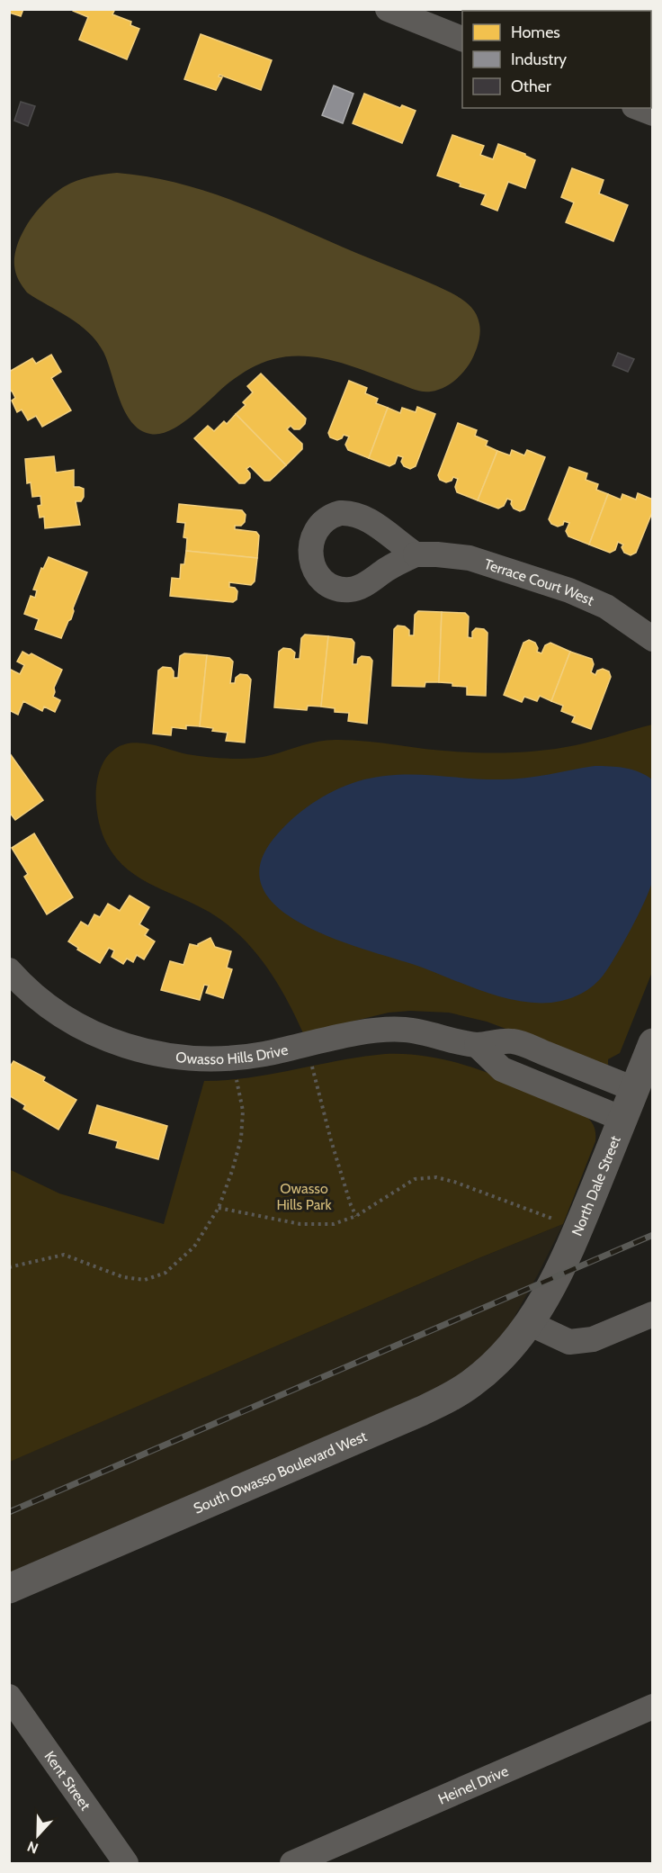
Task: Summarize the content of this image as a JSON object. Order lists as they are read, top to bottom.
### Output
{
  "streets": {
    "street": [
      "Terrace Court West",
      "Owasso Hills Drive",
      "North Dale Street",
      "South Owasso Boulevard West",
      "Kent Street",
      "Heinel Drive"
    ]
  },
  "crossings": [
    ["Owasso Hills Drive", "North Dale Street"],
    ["North Dale Street", "South Owasso Boulevard West"]
  ],
  "parks": ["Owasso Hills Park"],
  "legend": ["Homes", "Industry", "Other"],
  "north": "bottom"
}
